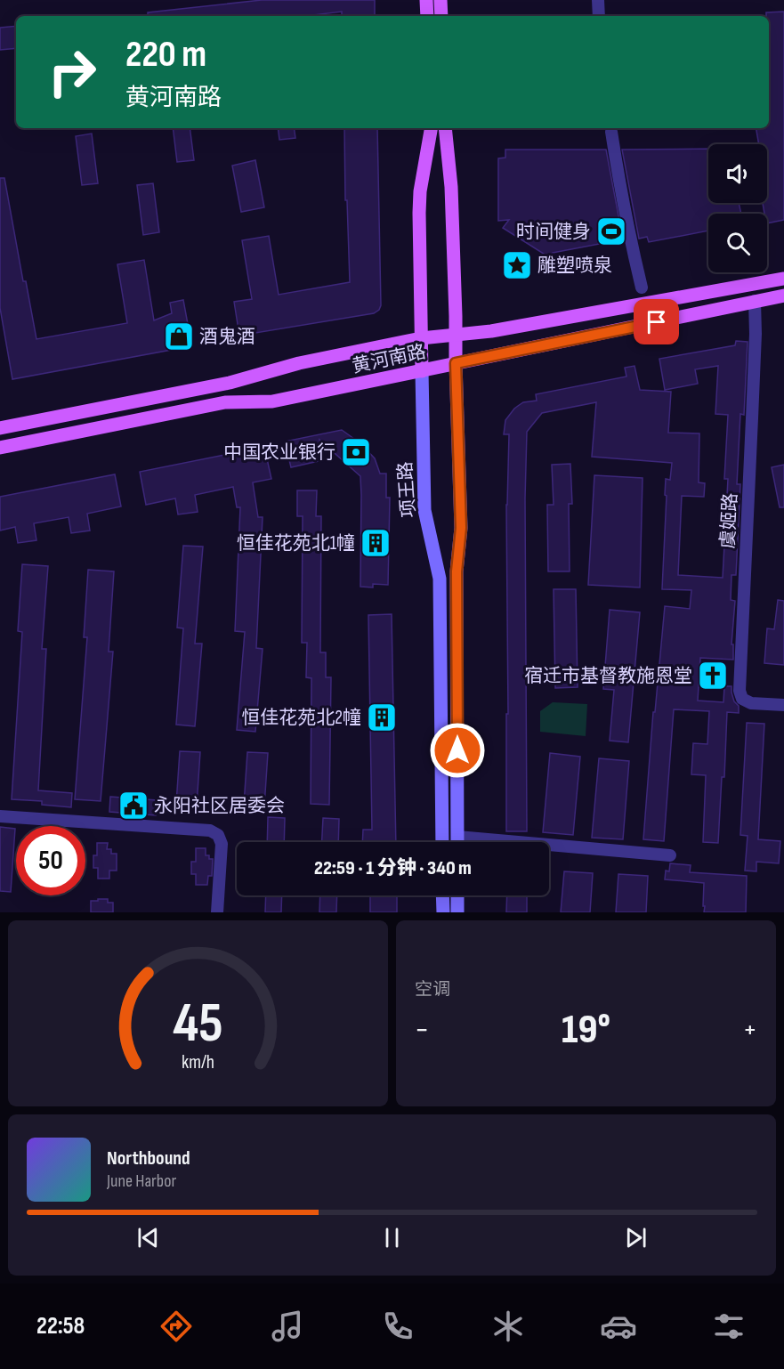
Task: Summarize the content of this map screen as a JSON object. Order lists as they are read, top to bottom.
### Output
{
  "streets": {
    "main road": ["黄河南路", "项王路"],
    "street": ["虞姬路"]
  },
  "crossings": [
    ["黄河南路", "项王路"],
    ["黄河南路", "虞姬路"]
  ],
  "places": {
    "sports": ["时间健身"],
    "place": ["雕塑喷泉"],
    "shop": ["酒鬼酒"],
    "bank": ["中国农业银行"],
    "building": ["恒佳花苑北1幢", "恒佳花苑北2幢"],
    "church": ["宿迁市基督教施恩堂"],
    "public building": ["永阳社区居委会"]
  },
  "page": {
    "turn": ["220 m", "黄河南路"],
    "limit": "50",
    "trip": "22:59 · 1 分钟 · 340 m",
    "tile": "空调",
    "heat": ["−", "19°", "+"],
    "song": ["Northbound", "June Harbor"],
    "tabs": "22:58",
    "gauge": ["45", "km/h"]
  }
}
